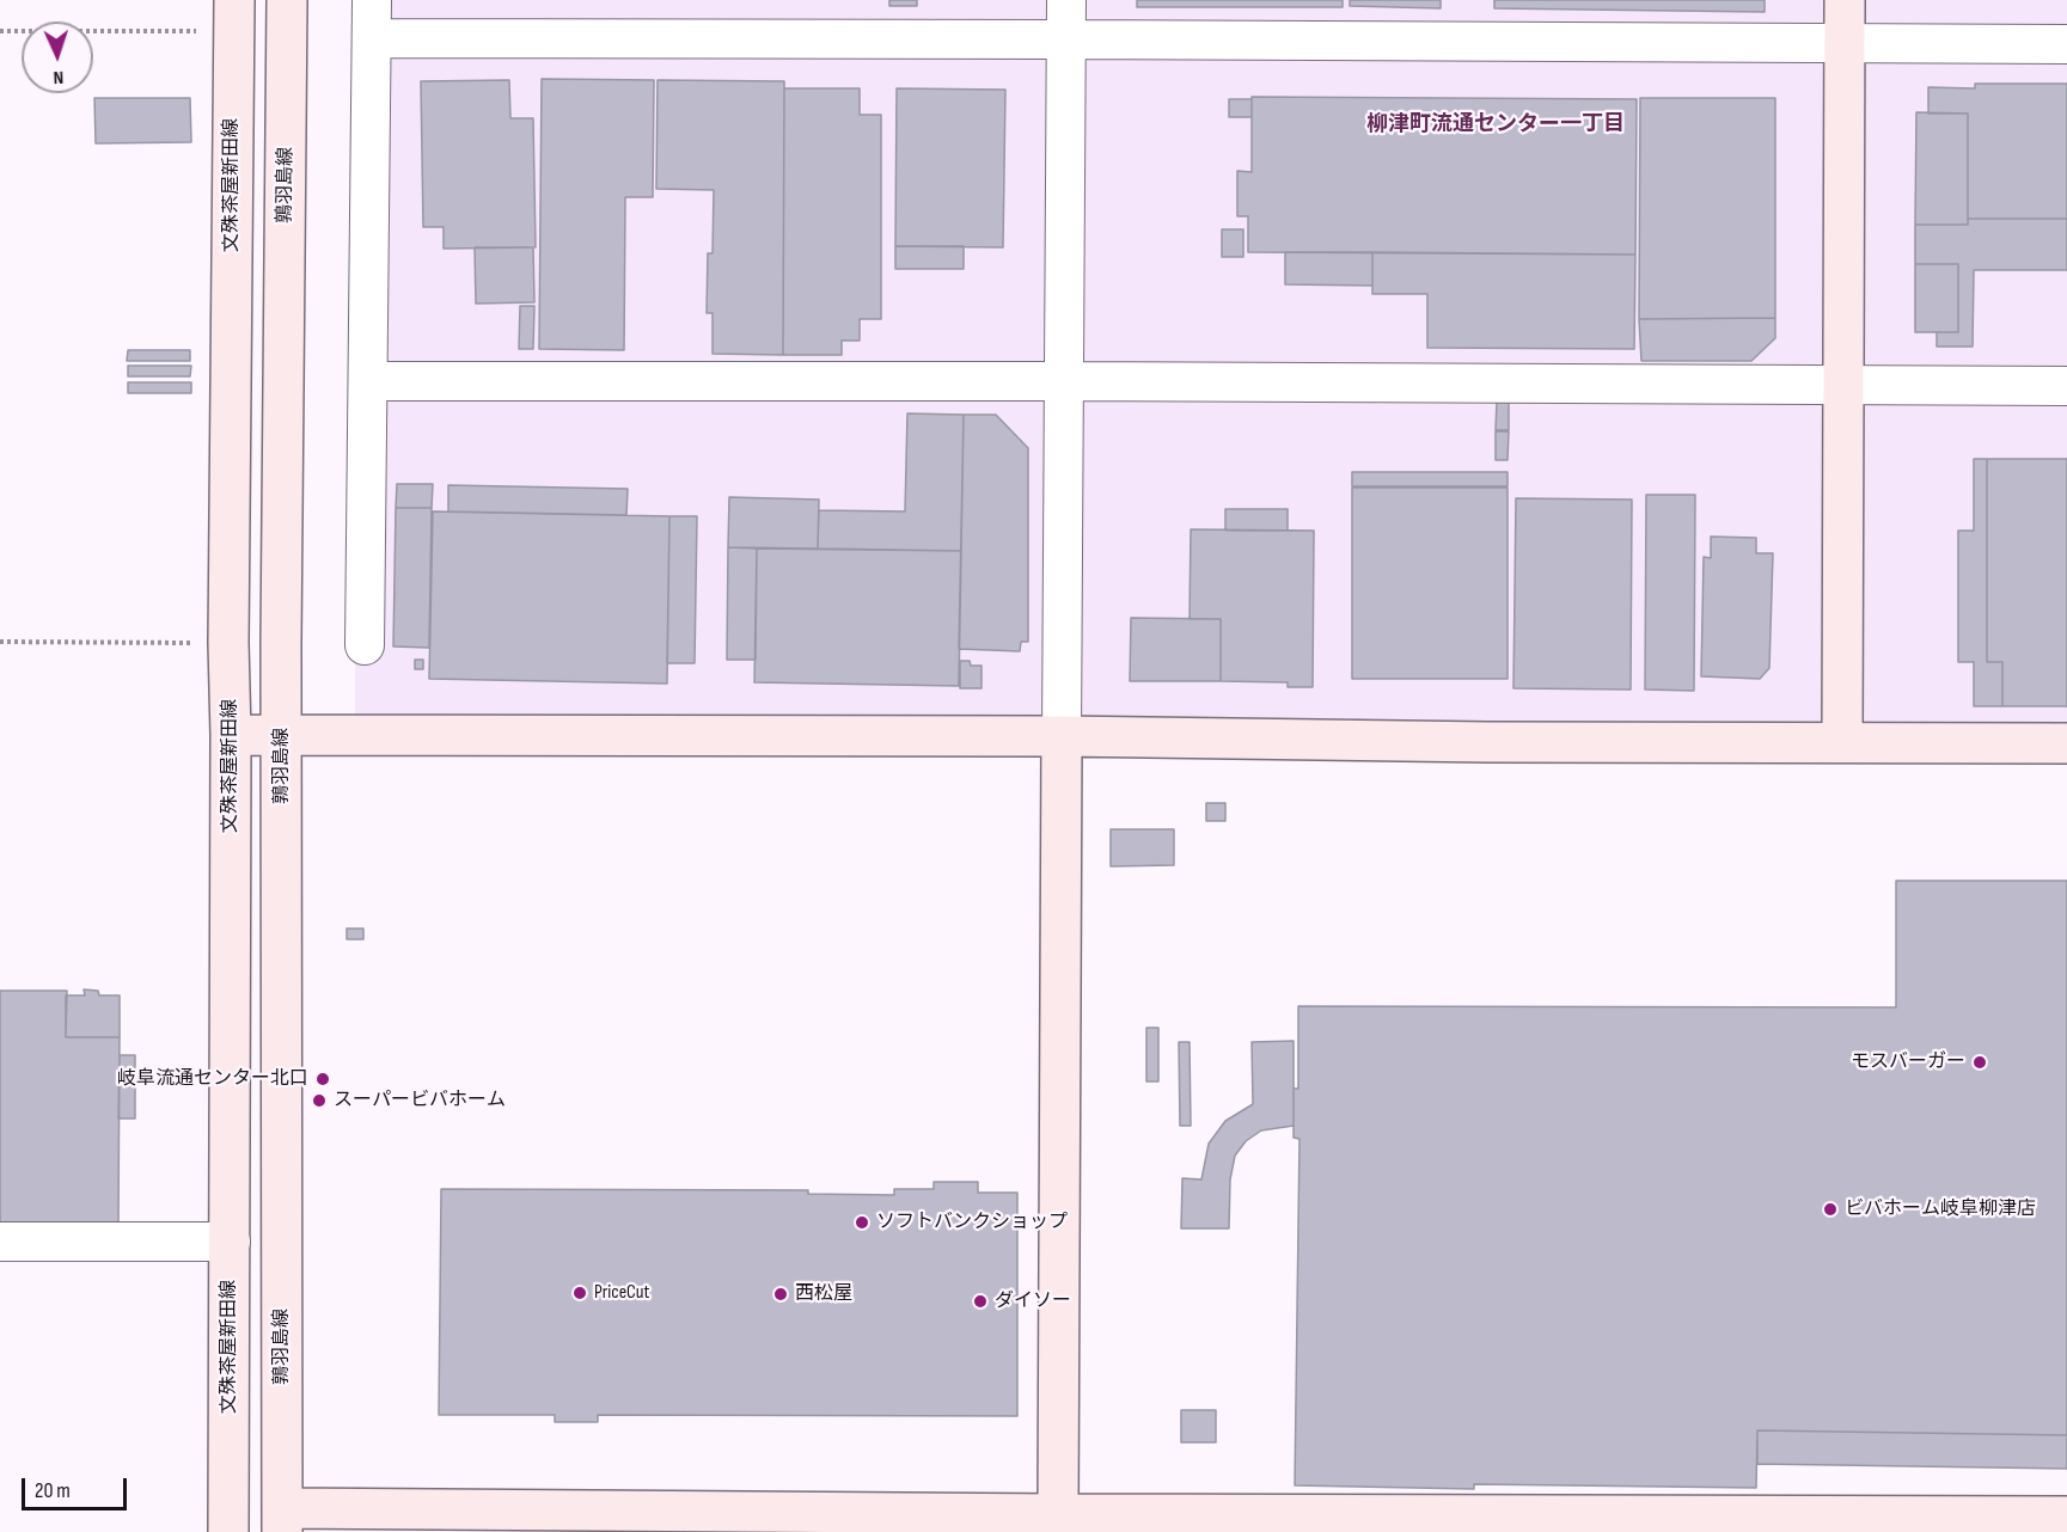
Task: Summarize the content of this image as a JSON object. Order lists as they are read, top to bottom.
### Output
{
  "streets": {
    "street": ["文殊茶屋新田線", "鶉羽島線"]
  },
  "districts": ["柳津町流通センター一丁目"],
  "places": [
    "モスバーガー",
    "岐阜流通センター北口",
    "スーパービバホーム",
    "ビバホーム岐阜柳津店",
    "ソフトバンクショップ",
    "PriceCut",
    "西松屋",
    "ダイソー"
  ],
  "scale_bar": "20 m",
  "north": "bottom"
}
